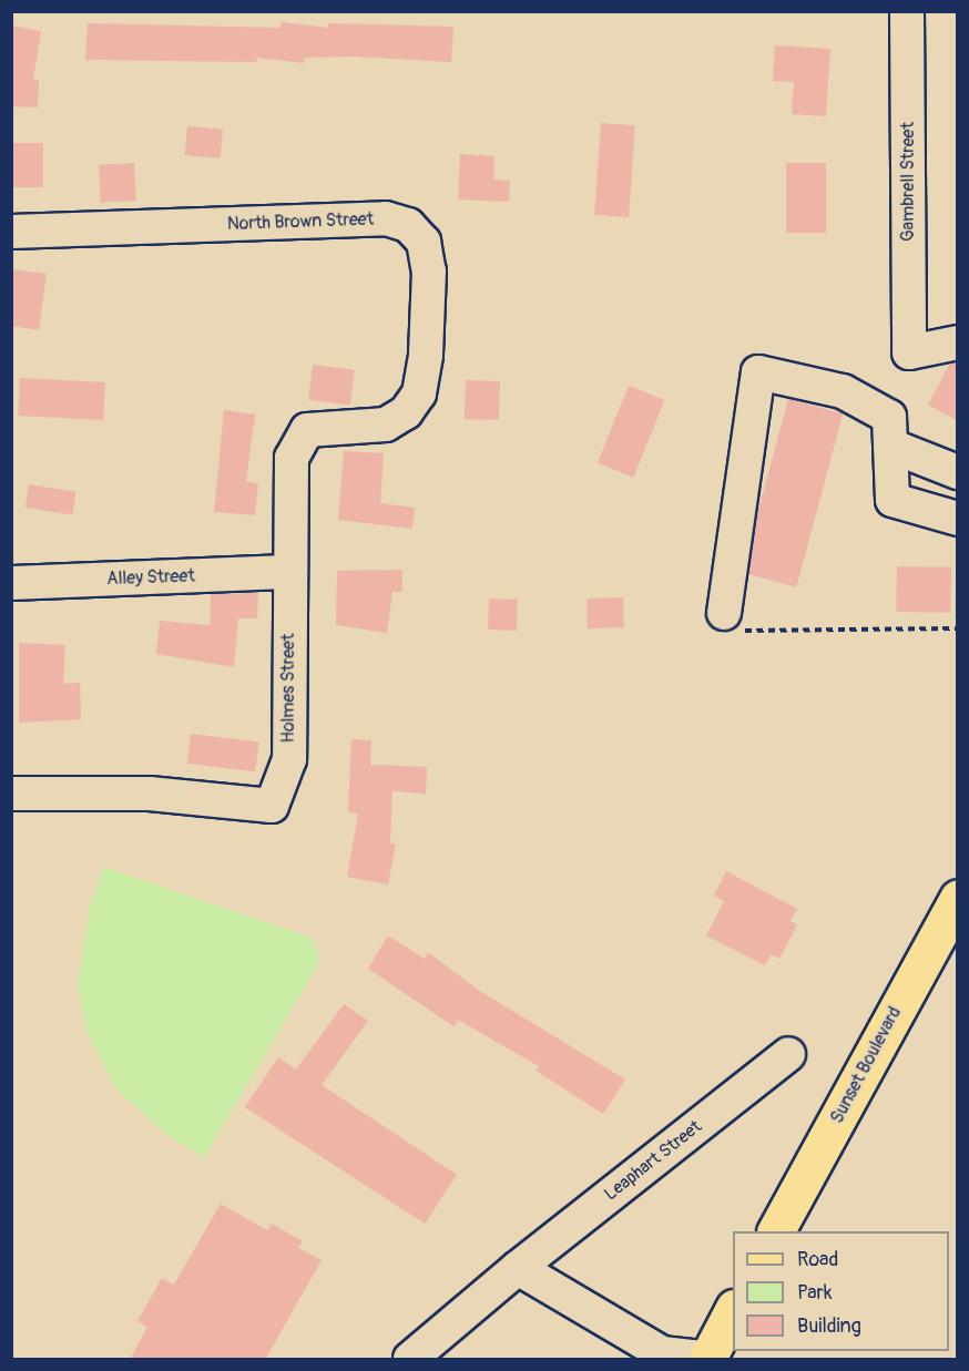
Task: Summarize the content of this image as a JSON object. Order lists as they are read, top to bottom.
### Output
{
  "streets": {
    "main road": ["Sunset Boulevard"],
    "street": [
      "Gambrell Street",
      "North Brown Street",
      "Alley Street",
      "Holmes Street",
      "Leaphart Street"
    ]
  },
  "crossings": [
    ["North Brown Street", "Holmes Street"],
    ["Alley Street", "Holmes Street"]
  ],
  "legend": ["Road", "Park", "Building"]
}
